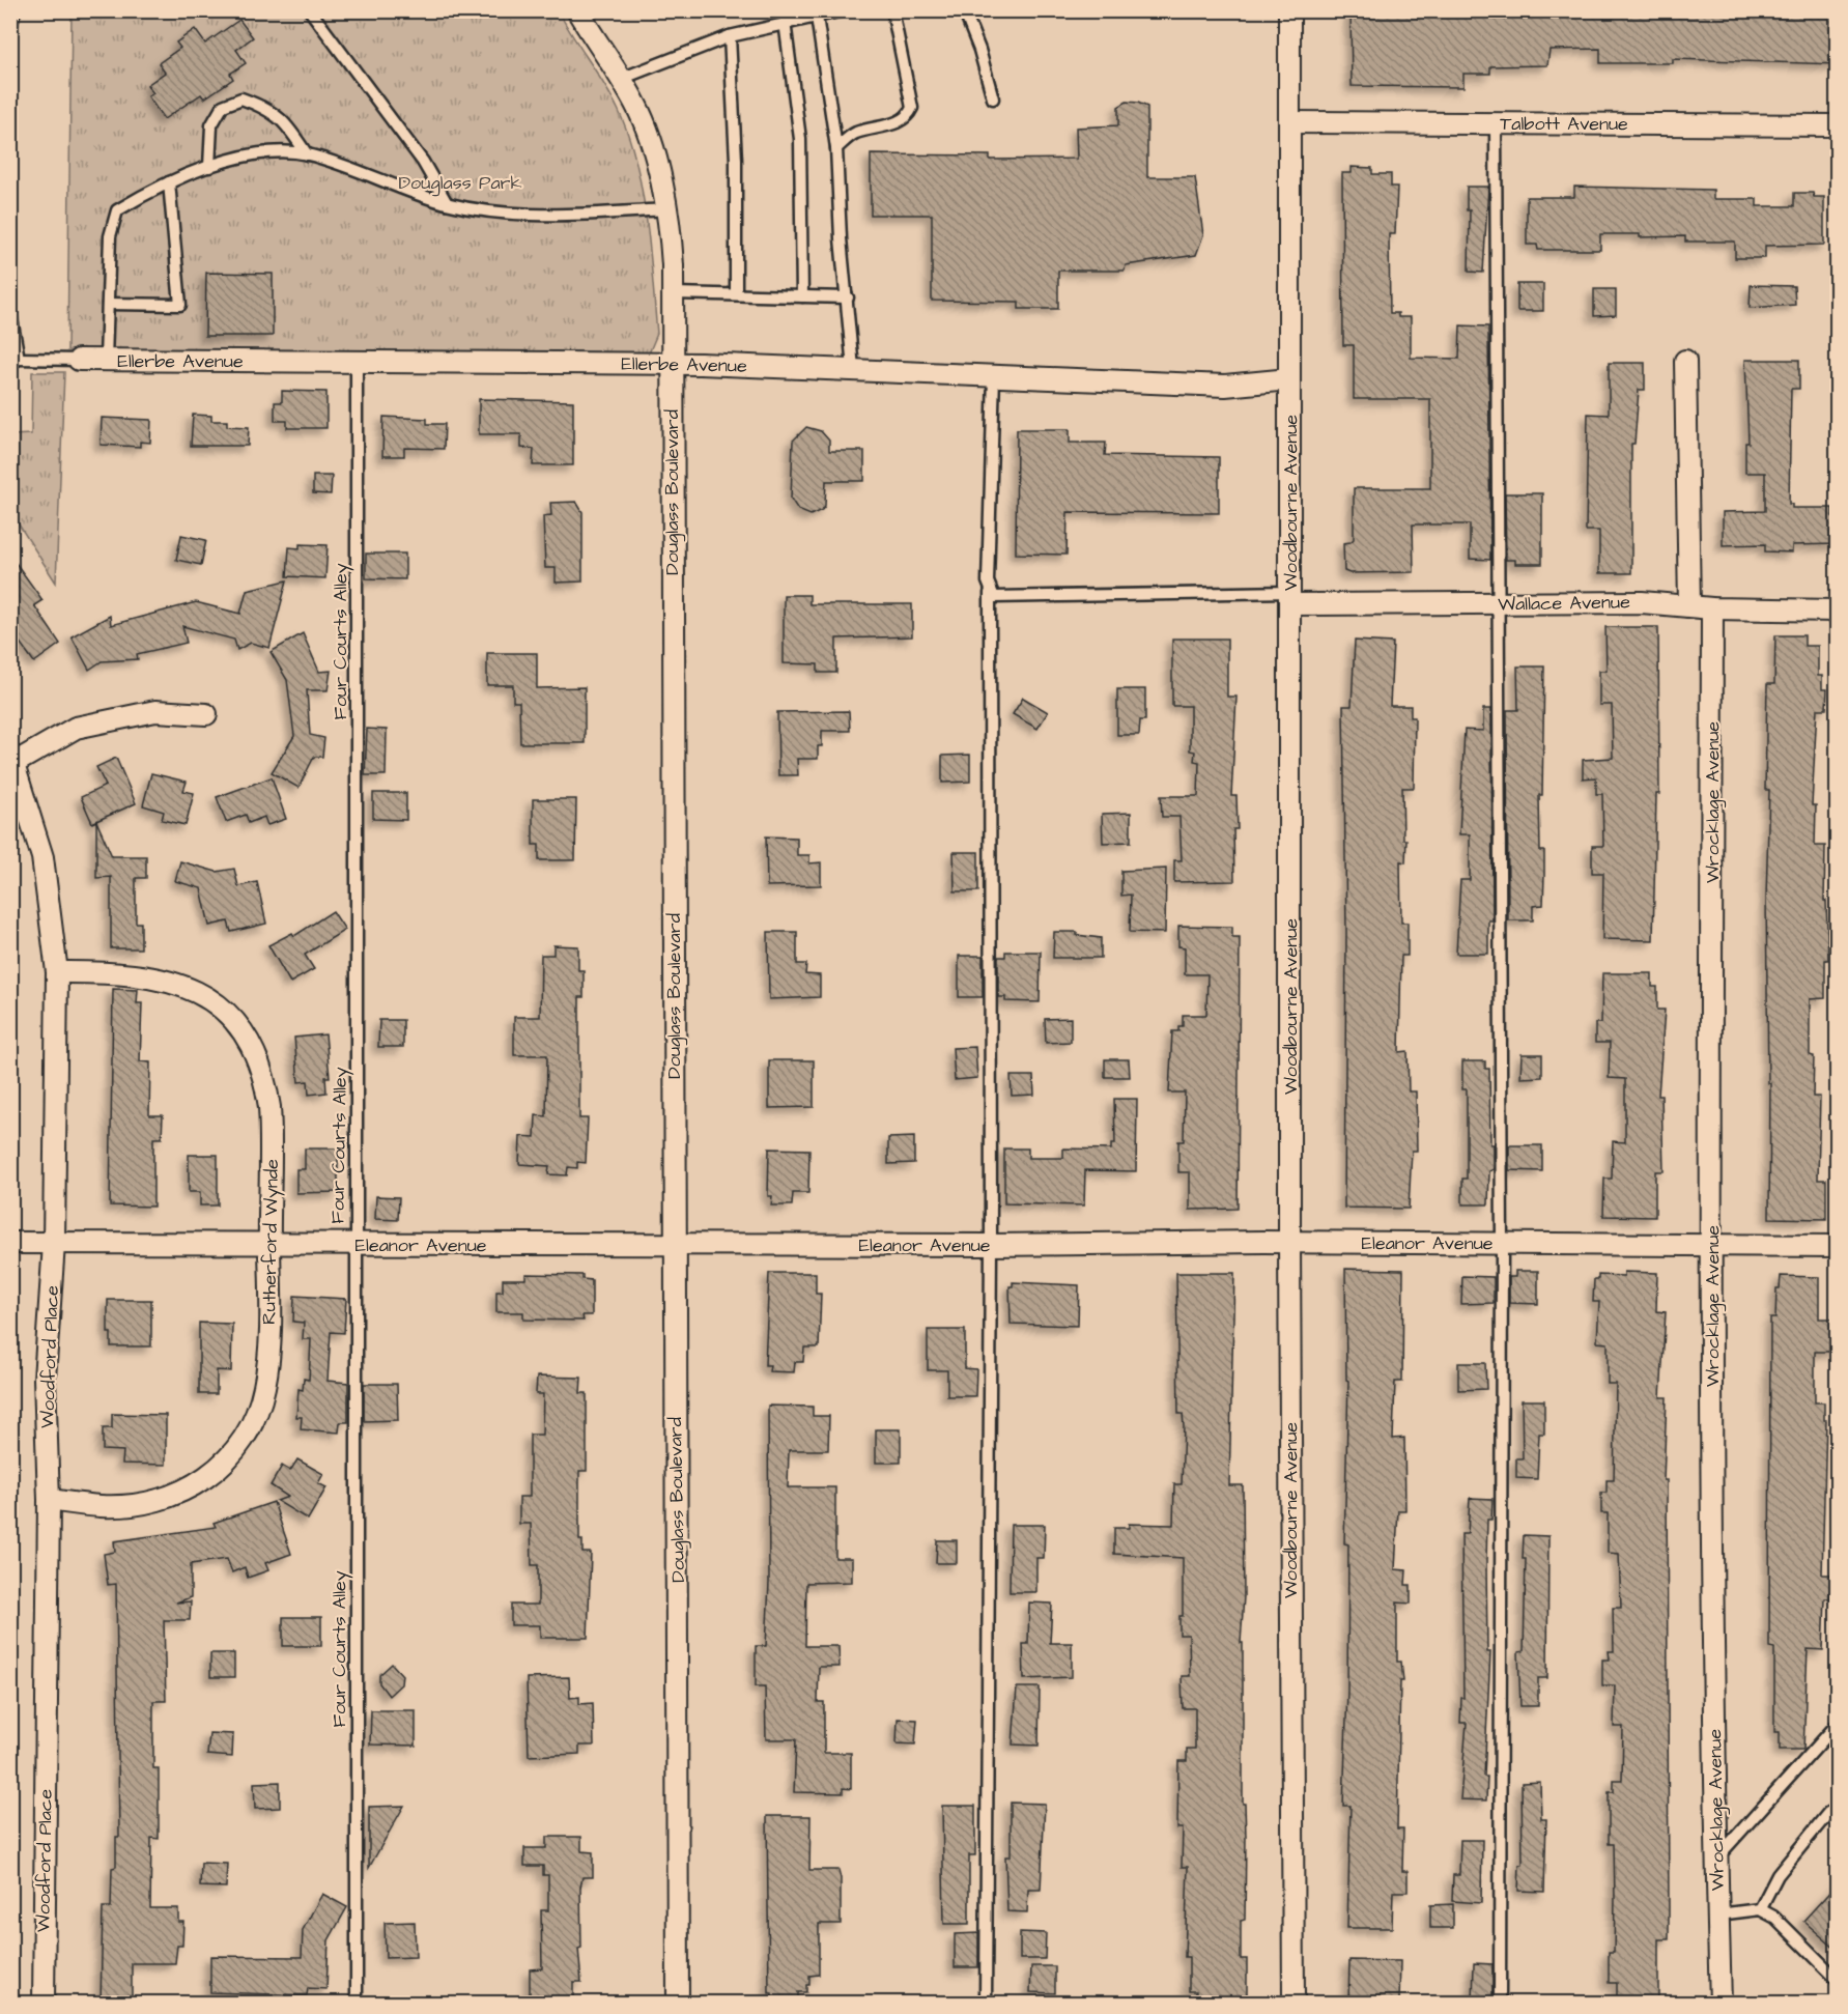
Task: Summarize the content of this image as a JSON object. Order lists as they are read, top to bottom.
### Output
{
  "streets": {
    "street": [
      "Talbott Avenue",
      "Ellerbe Avenue",
      "Douglass Boulevard",
      "Woodbourne Avenue",
      "Wallace Avenue",
      "Wrocklage Avenue",
      "Rutherford Wynde",
      "Eleanor Avenue",
      "Woodford Place"
    ],
    "lane": ["Four Courts Alley"]
  },
  "crossings": [
    ["Talbott Avenue", "Woodbourne Avenue"],
    ["Ellerbe Avenue", "Douglass Boulevard"],
    ["Ellerbe Avenue", "Woodbourne Avenue"],
    ["Ellerbe Avenue", "Four Courts Alley"],
    ["Douglass Boulevard", "Eleanor Avenue"],
    ["Woodbourne Avenue", "Wallace Avenue"],
    ["Woodbourne Avenue", "Eleanor Avenue"],
    ["Wallace Avenue", "Wrocklage Avenue"],
    ["Four Courts Alley", "Eleanor Avenue"],
    ["Wrocklage Avenue", "Eleanor Avenue"],
    ["Rutherford Wynde", "Eleanor Avenue"],
    ["Rutherford Wynde", "Woodford Place"],
    ["Eleanor Avenue", "Woodford Place"]
  ],
  "parks": ["Douglass Park"]
}
